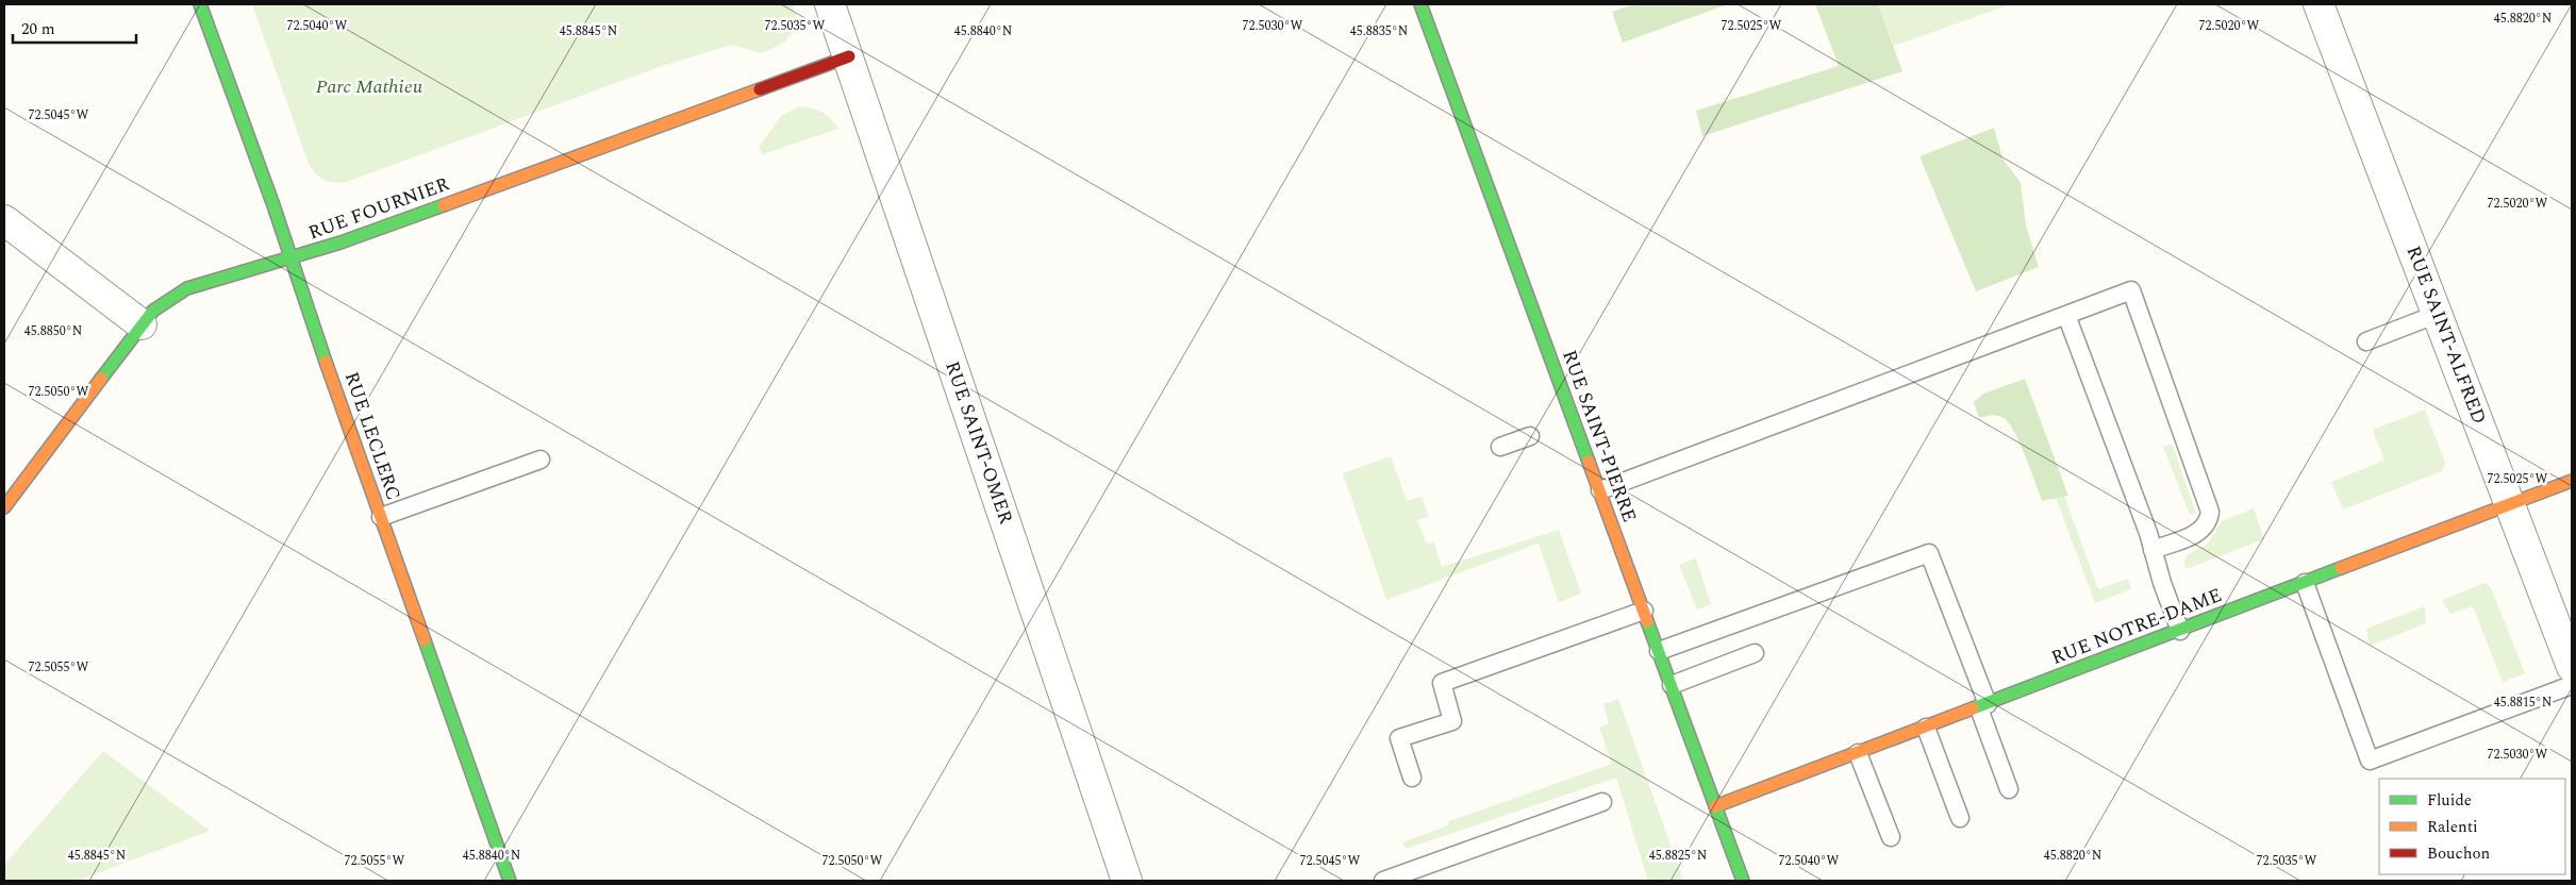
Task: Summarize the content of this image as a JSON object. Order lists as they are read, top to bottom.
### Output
{
  "streets": {
    "street": [
      "RUE FOURNIER",
      "RUE SAINT-ALFRED",
      "RUE LECLERC",
      "RUE SAINT-PIERRE",
      "RUE SAINT-OMER",
      "RUE NOTRE-DAME"
    ]
  },
  "crossings": [
    ["RUE FOURNIER", "RUE LECLERC"],
    ["RUE FOURNIER", "RUE SAINT-OMER"],
    ["RUE SAINT-ALFRED", "RUE NOTRE-DAME"],
    ["RUE SAINT-PIERRE", "RUE NOTRE-DAME"]
  ],
  "parks": ["Parc Mathieu"],
  "legend": ["Fluide", "Ralenti", "Bouchon"],
  "scale_bar": "20 m",
  "coordinates": [
    "45.8820°N",
    "72.5040°W",
    "72.5035°W",
    "72.5030°W",
    "72.5025°W",
    "72.5020°W",
    "45.8845°N",
    "45.8840°N",
    "45.8835°N",
    "72.5045°W",
    "45.8850°N",
    "72.5050°W",
    "72.5055°W",
    "45.8815°N",
    "45.8825°N"
  ]
}
